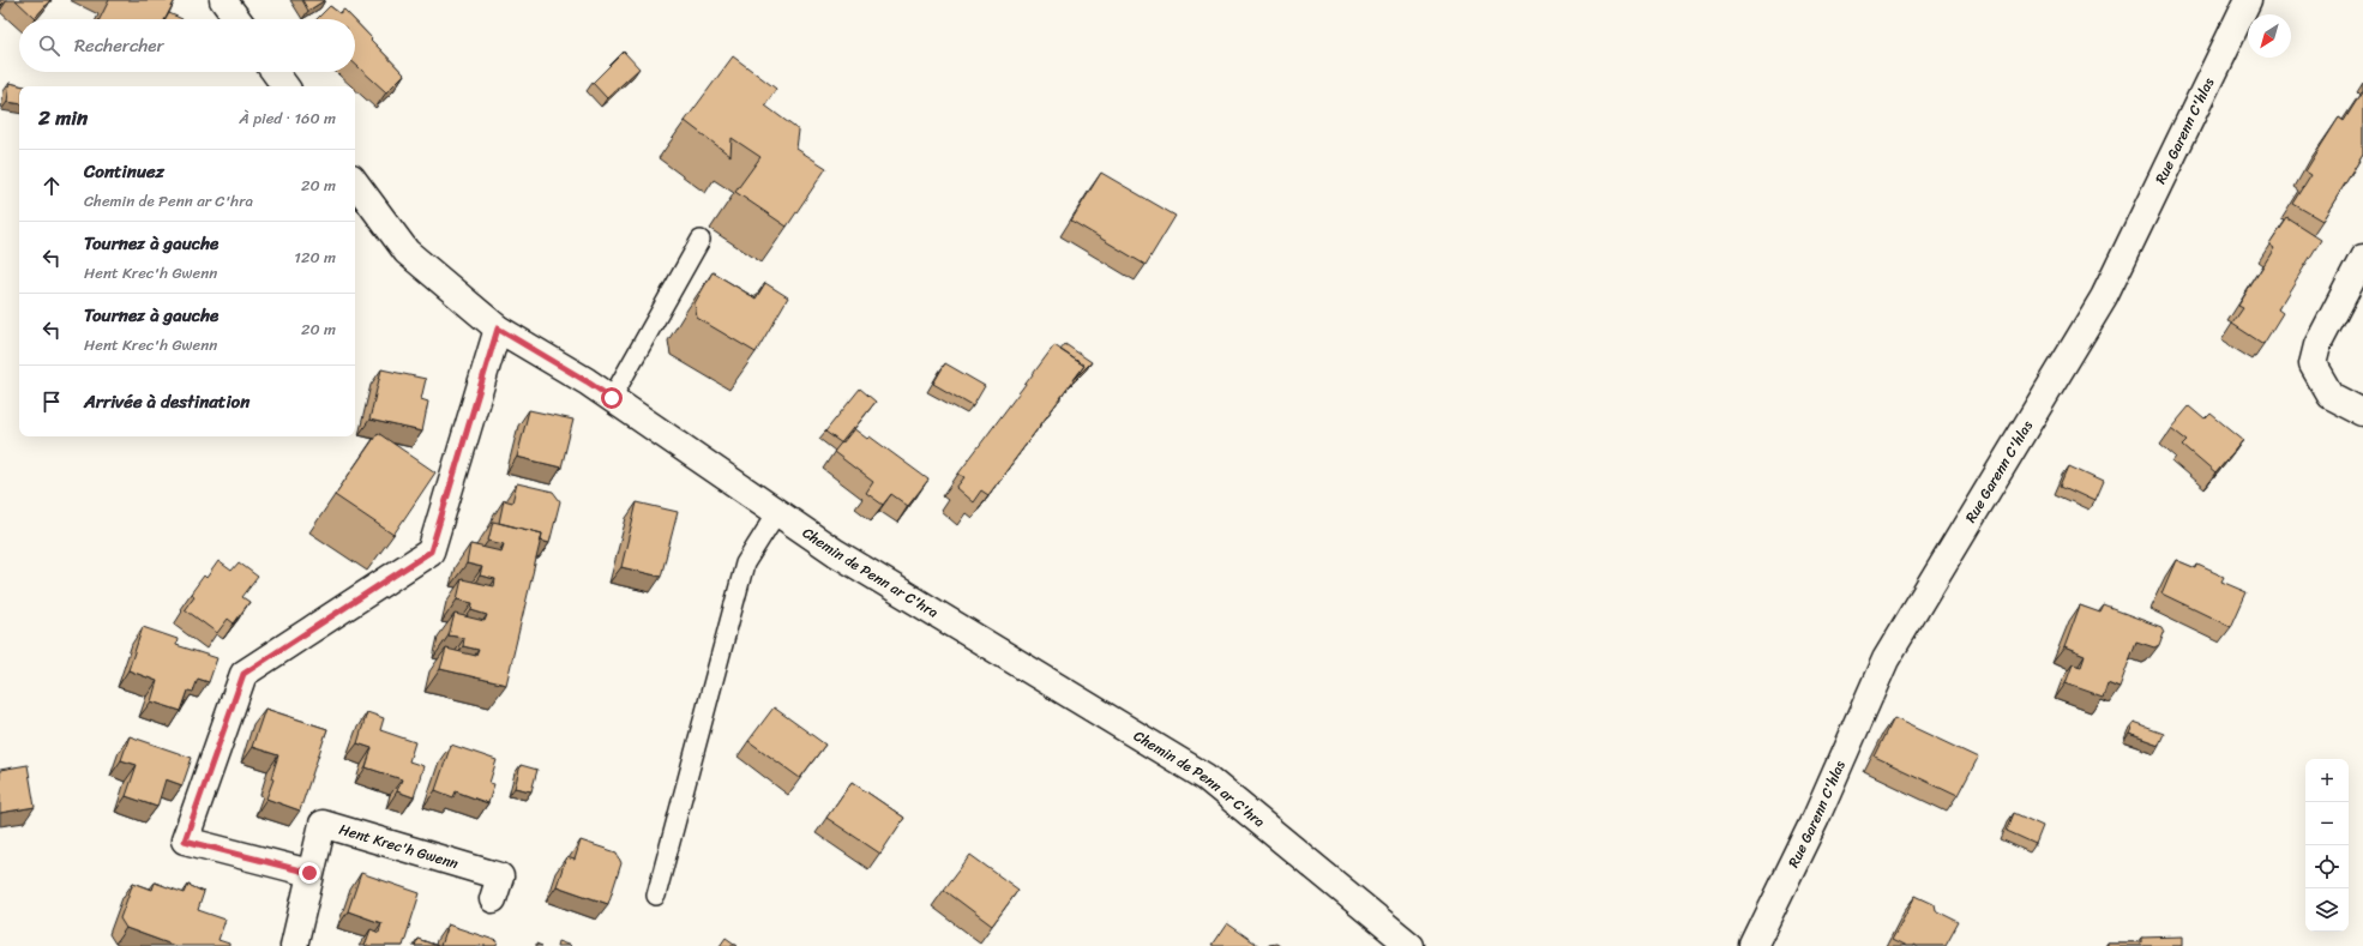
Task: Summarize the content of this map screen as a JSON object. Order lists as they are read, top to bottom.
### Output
{
  "streets": {
    "street": ["Rue Garenn C'hlas", "Chemin de Penn ar C'hra", "Hent Krec'h Gwenn"]
  },
  "north": "bottom left",
  "page": {
    "search": "Rechercher",
    "heading": ["2 min", "À pied · 160 m"],
    "list": [
      ["Continuez", "Chemin de Penn ar C'hra", "20 m"],
      ["Tournez à gauche", "Hent Krec'h Gwenn", "120 m"],
      ["Tournez à gauche", "Hent Krec'h Gwenn", "20 m"],
      "Arrivée à destination"
    ],
    "map_buttons": ["+", "−"]
  }
}
